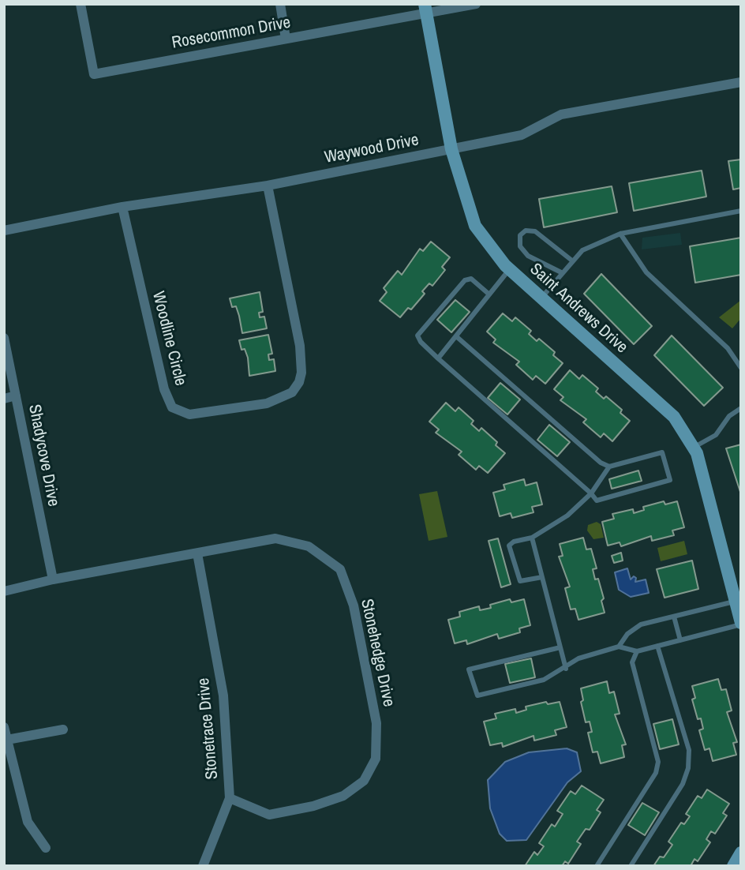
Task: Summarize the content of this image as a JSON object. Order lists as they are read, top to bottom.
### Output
{
  "streets": {
    "street": [
      "Rosecommon Drive",
      "Waywood Drive",
      "Saint Andrews Drive",
      "Woodline Circle",
      "Shadycove Drive",
      "Stonehedge Drive",
      "Stonetrace Drive"
    ]
  },
  "crossings": [
    ["Rosecommon Drive", "Saint Andrews Drive"],
    ["Waywood Drive", "Saint Andrews Drive"],
    ["Waywood Drive", "Woodline Circle"],
    ["Shadycove Drive", "Stonehedge Drive"],
    ["Stonehedge Drive", "Stonetrace Drive"]
  ]
}
